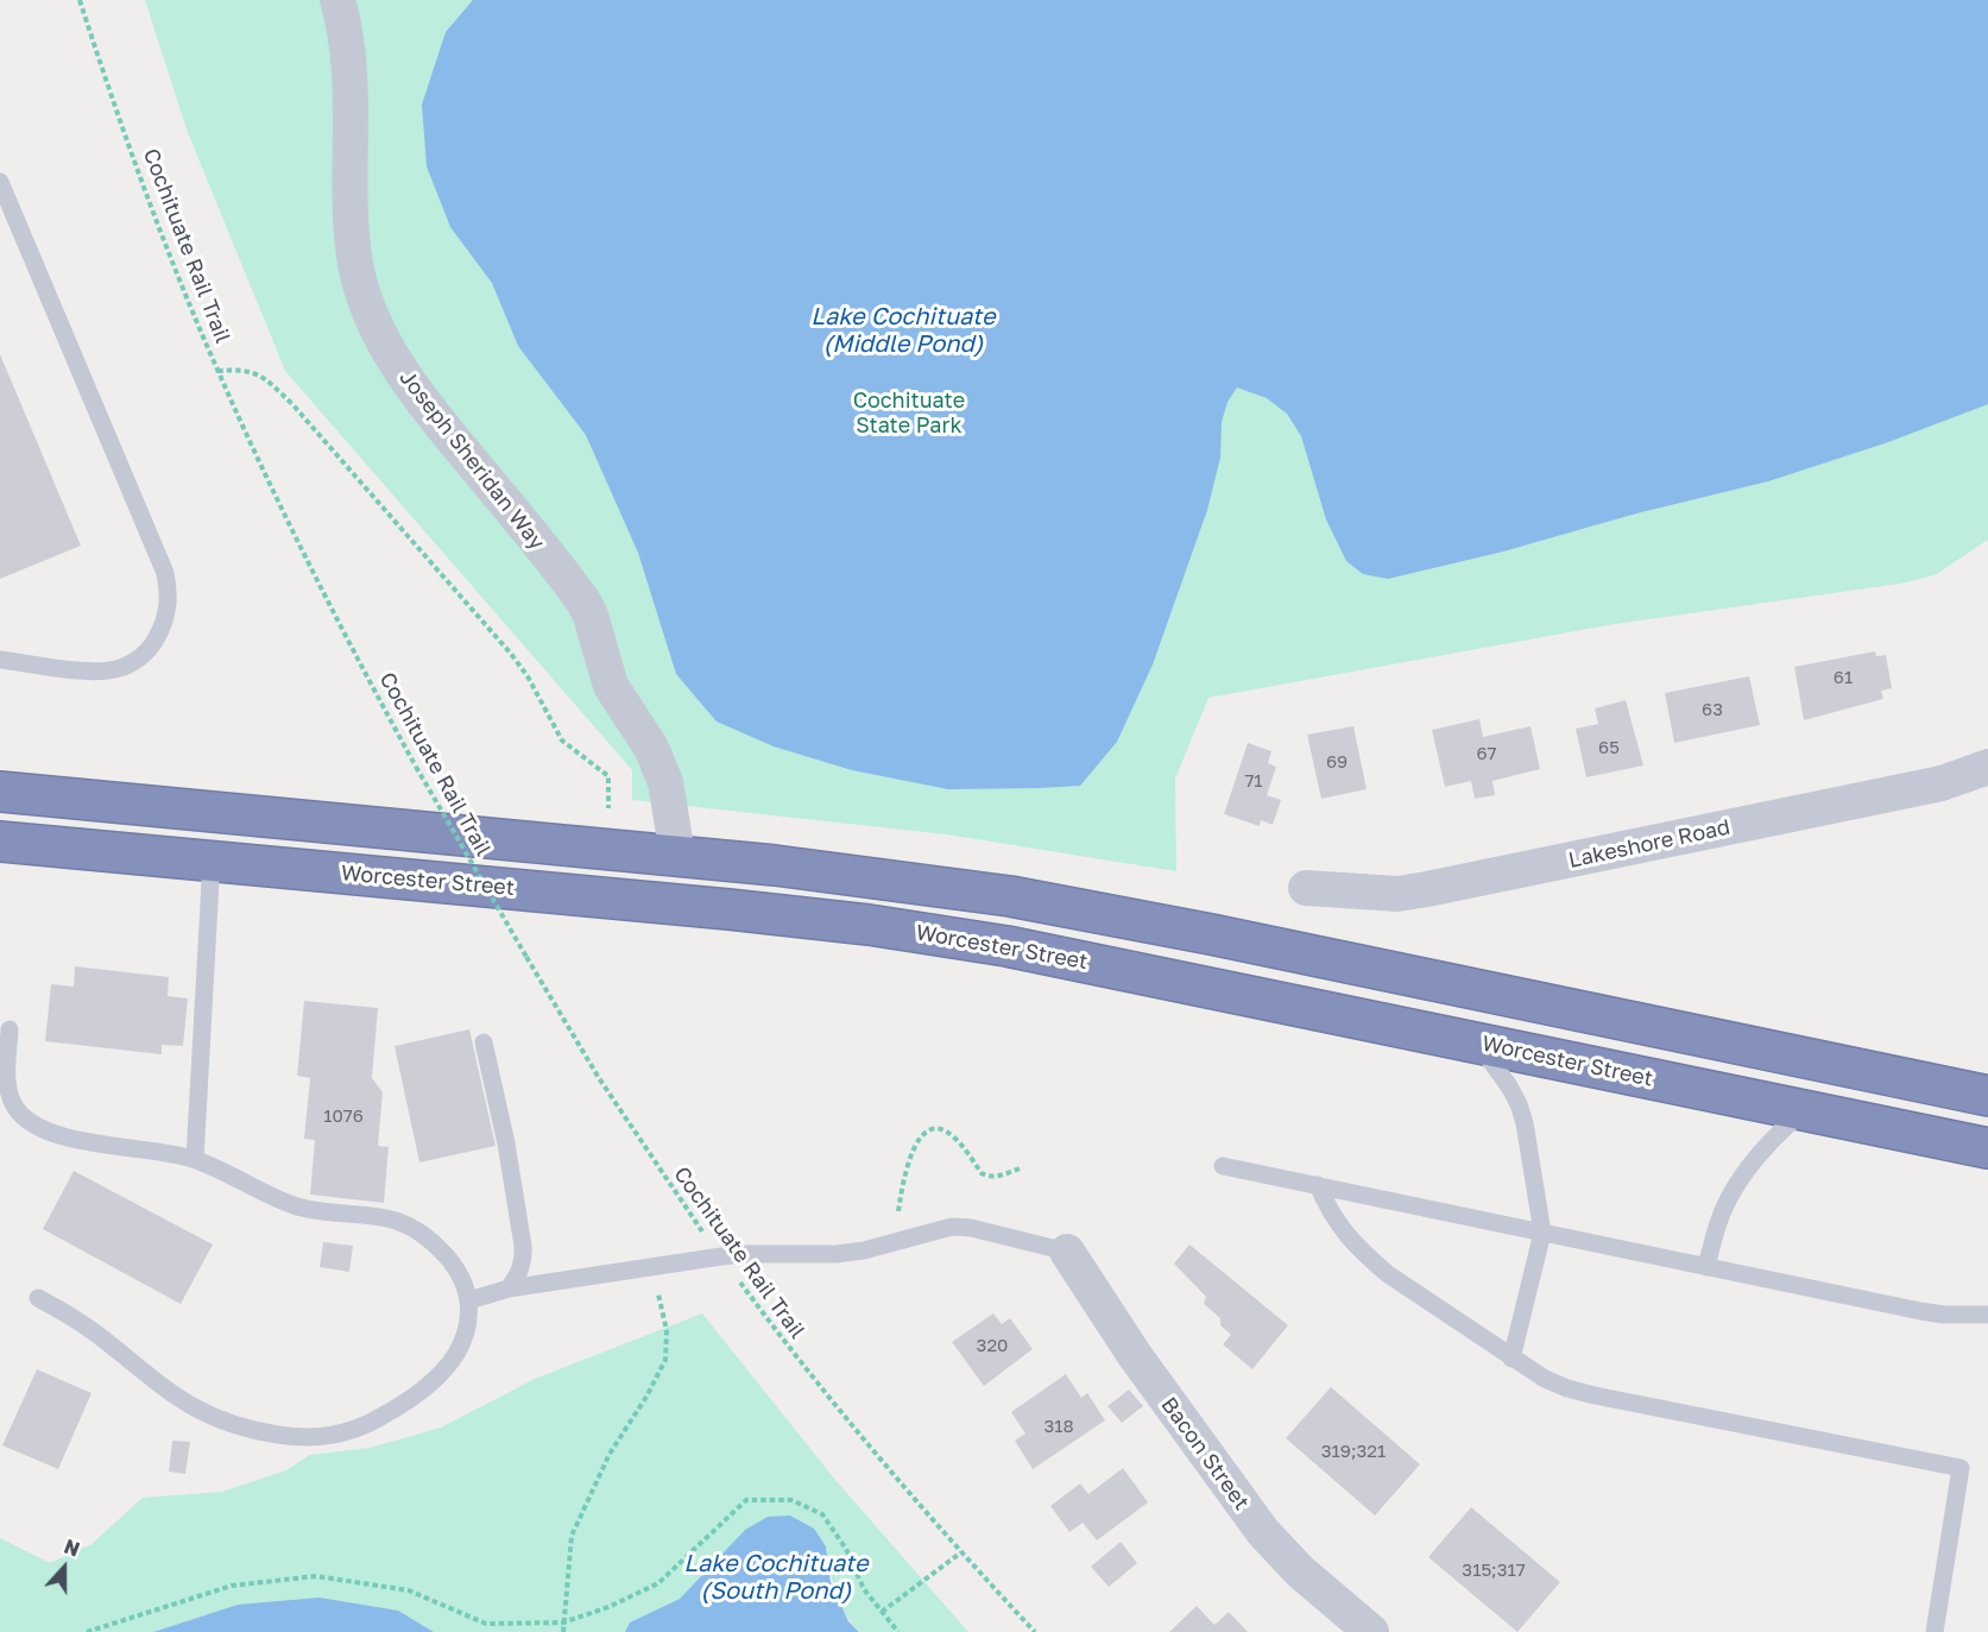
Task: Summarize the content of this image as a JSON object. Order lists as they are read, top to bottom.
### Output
{
  "streets": {
    "highway": ["Worcester Street"],
    "street": ["Joseph Sheridan Way", "Lakeshore Road", "Bacon Street"],
    "path": ["Cochituate Rail Trail"]
  },
  "water": ["Lake Cochituate (Middle Pond)", "Lake Cochituate (South Pond)"],
  "parks": ["Cochituate State Park"],
  "house_numbers": [
    "61",
    "63",
    "65",
    "67",
    "69",
    "71",
    "1076",
    "320",
    "318",
    "319;321",
    "315;317"
  ],
  "north": "top"
}
